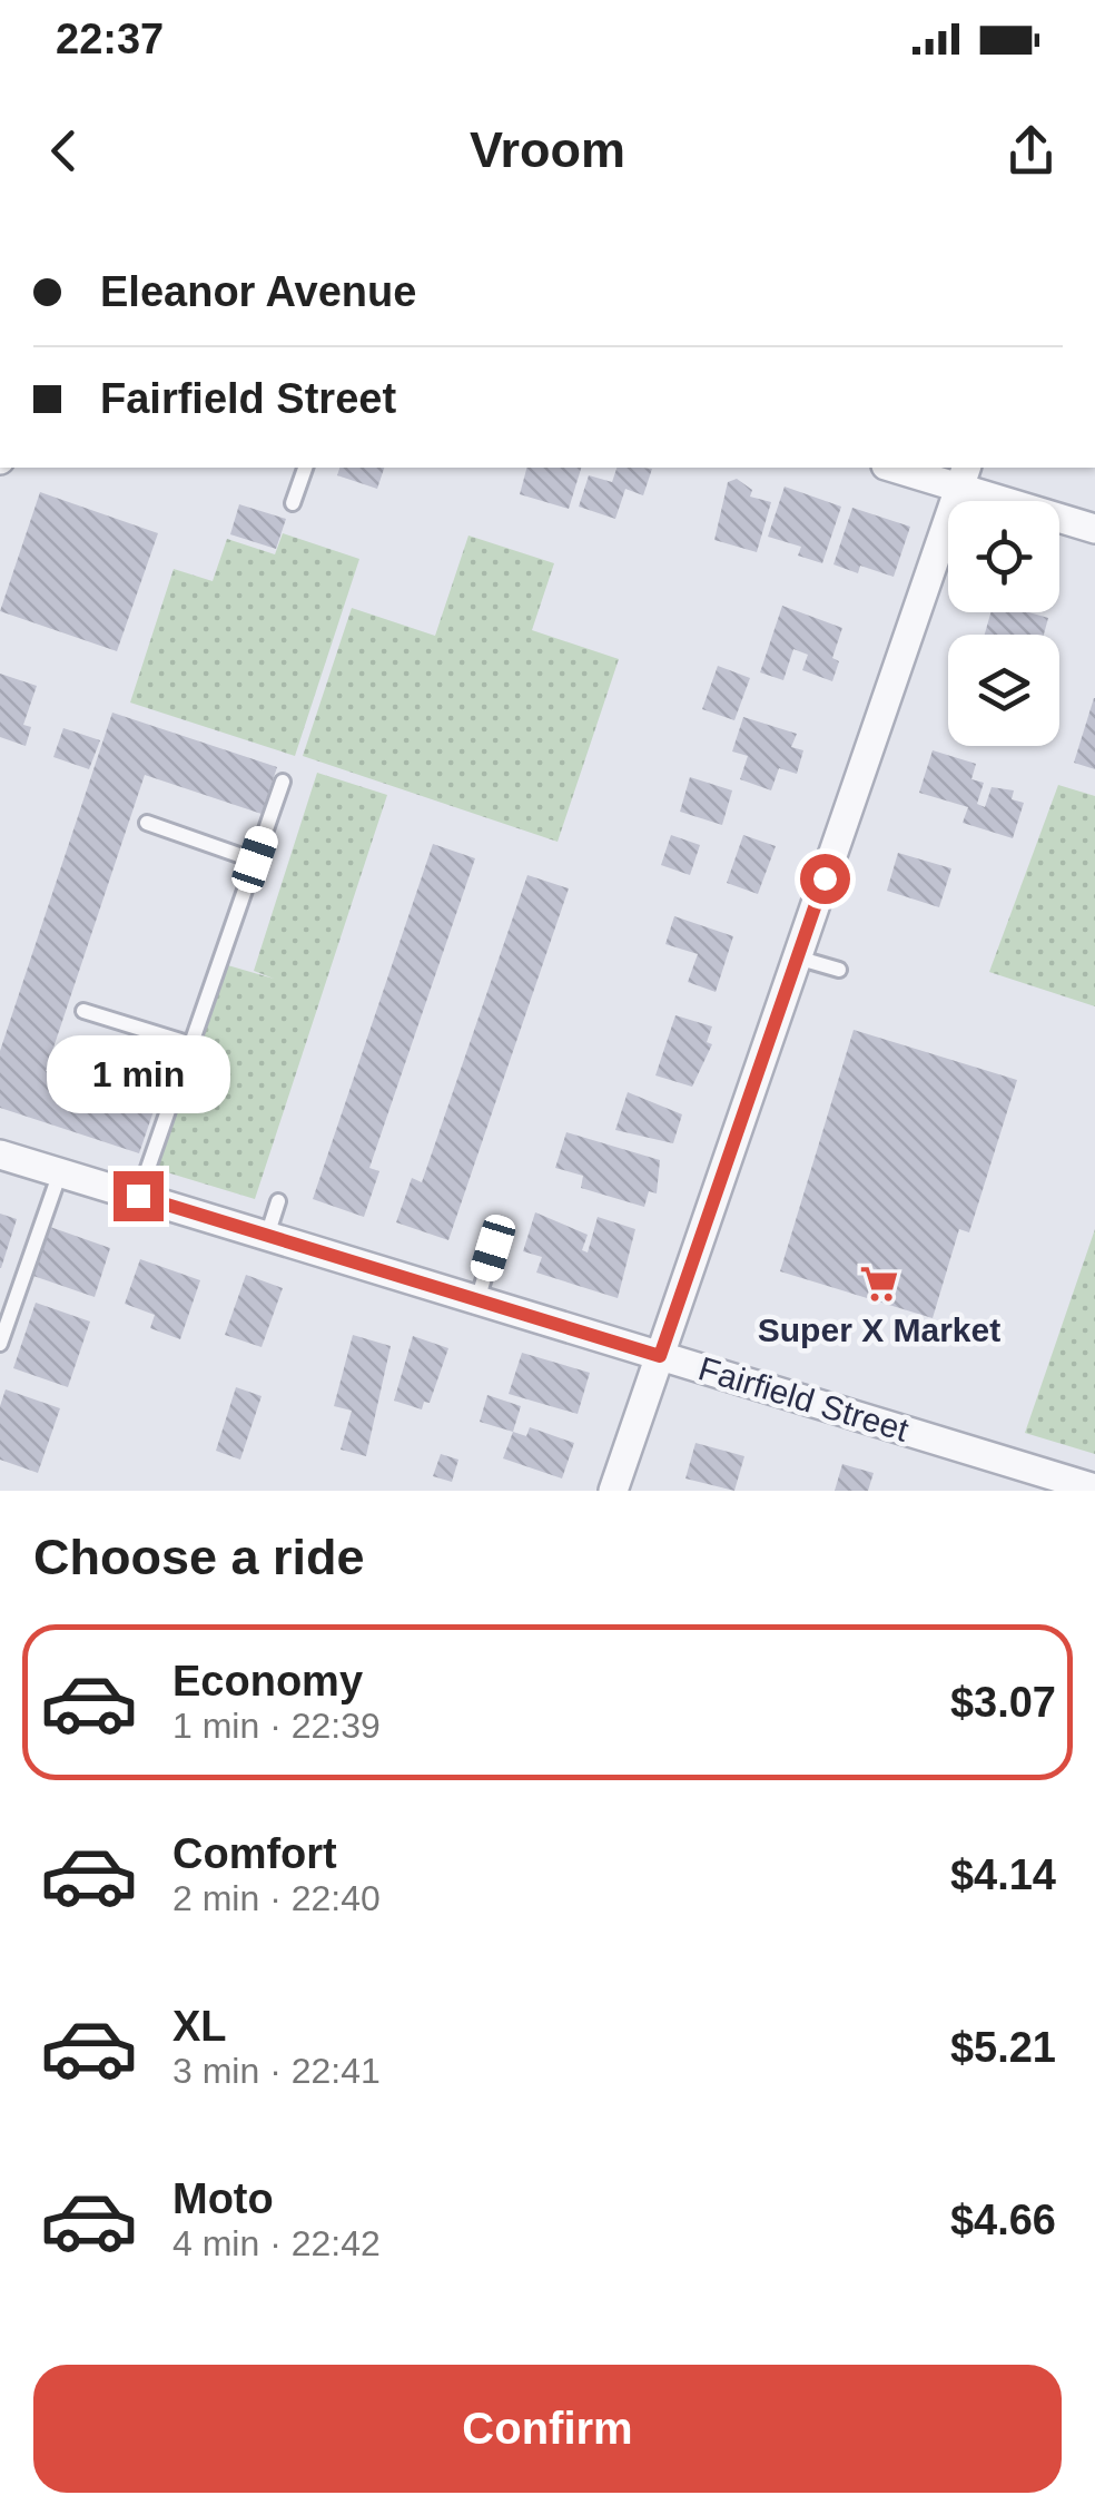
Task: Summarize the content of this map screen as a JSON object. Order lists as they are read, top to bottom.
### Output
{
  "streets": {
    "street": ["Fairfield Street"]
  },
  "places": {
    "supermarket": ["Super X Market"]
  },
  "page": {
    "status": "22:37",
    "header": "Vroom",
    "banner": ["Eleanor Avenue", "Fairfield Street"],
    "bubble": "1 min",
    "heading": "Choose a ride",
    "list": [
      {
        "name": "Economy",
        "note": "1 min · 22:39",
        "value": "$3.07"
      },
      {
        "name": "Comfort",
        "note": "2 min · 22:40",
        "value": "$4.14"
      },
      {
        "name": "XL",
        "note": "3 min · 22:41",
        "value": "$5.21"
      },
      {
        "name": "Moto",
        "note": "4 min · 22:42",
        "value": "$4.66"
      }
    ],
    "buttons": "Confirm"
  }
}
